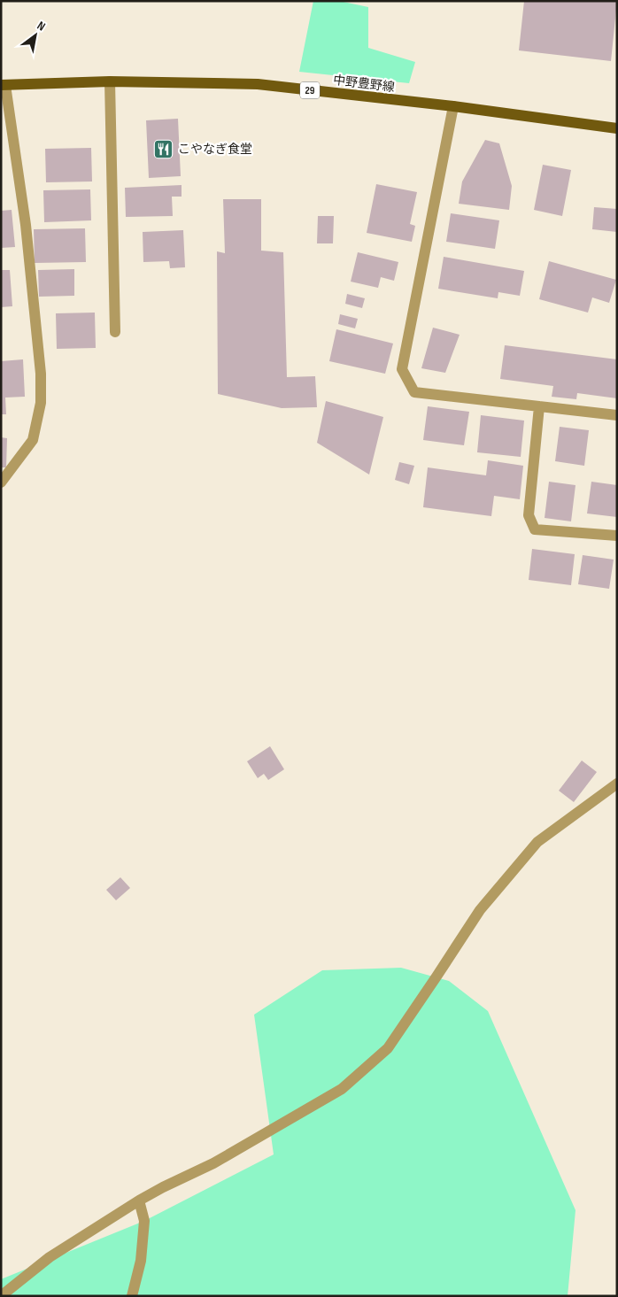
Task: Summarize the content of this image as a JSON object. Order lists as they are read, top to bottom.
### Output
{
  "streets": {
    "main road": ["中野豊野線", "29"]
  },
  "places": {
    "restaurant": ["こやなぎ食堂"]
  },
  "north": "top right"
}
